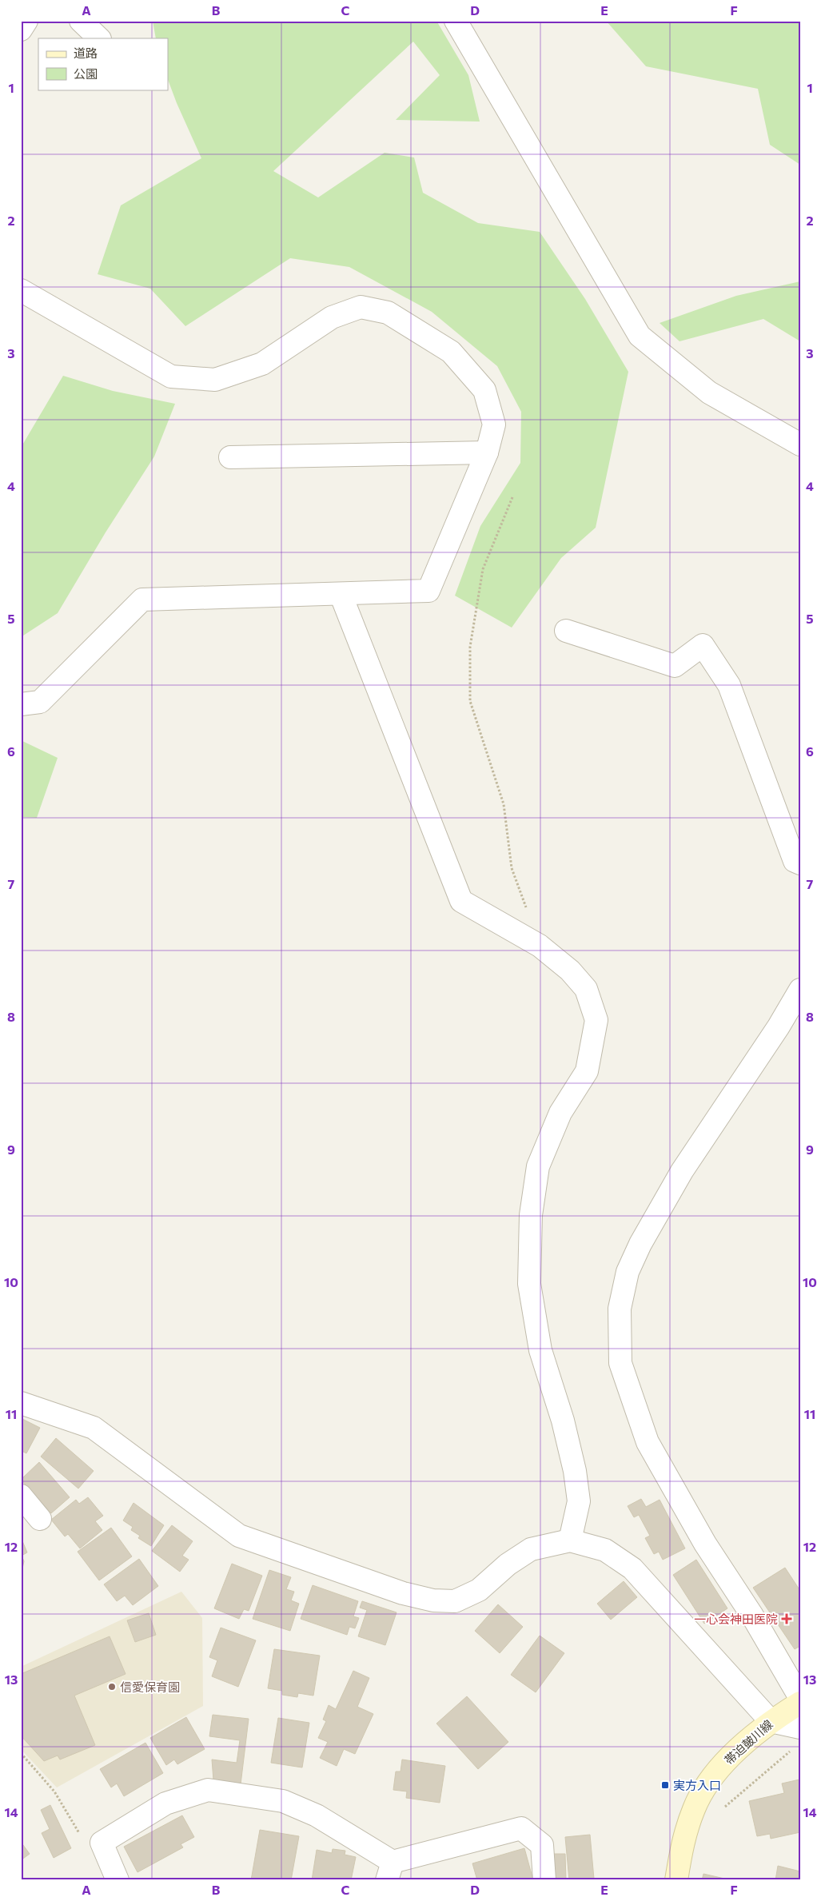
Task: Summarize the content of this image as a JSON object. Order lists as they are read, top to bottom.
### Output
{
  "streets": {
    "street": ["帯迫皷川線"]
  },
  "places": {
    "health": ["一心会神田医院"],
    "other": ["信愛保育園"],
    "transit": ["実方入口"]
  },
  "legend": ["道路", "公園"],
  "grid": {
    "columns": [
      "A",
      "B",
      "C",
      "D",
      "E",
      "F"
    ],
    "rows": [
      "1",
      "2",
      "3",
      "4",
      "5",
      "6",
      "7",
      "8",
      "9",
      "10",
      "11",
      "12",
      "13",
      "14"
    ]
  }
}
